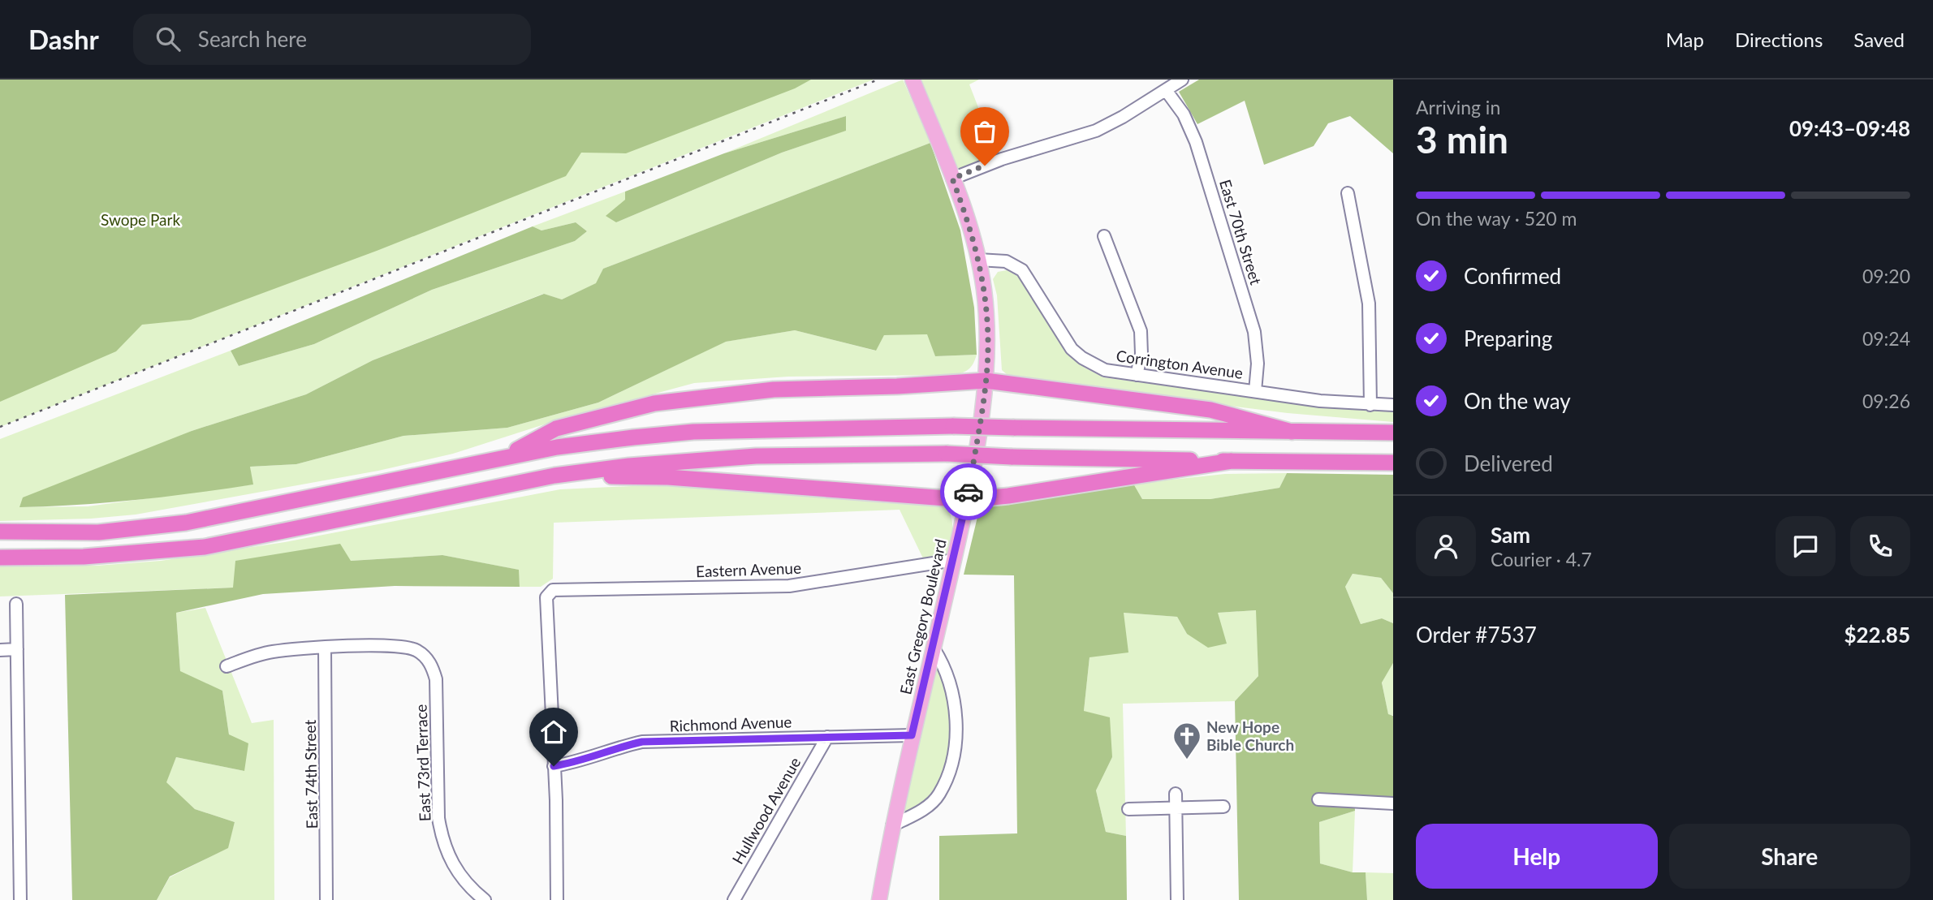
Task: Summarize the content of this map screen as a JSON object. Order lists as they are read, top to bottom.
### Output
{
  "streets": {
    "main road": ["East Gregory Boulevard"],
    "street": [
      "East 70th Street",
      "Corrington Avenue",
      "Eastern Avenue",
      "Richmond Avenue",
      "East 73rd Terrace",
      "East 74th Street",
      "Hullwood Avenue"
    ]
  },
  "crossings": [
    ["East 70th Street", "Corrington Avenue"],
    ["Corrington Avenue", "East Gregory Boulevard"],
    ["Eastern Avenue", "East Gregory Boulevard"],
    ["Eastern Avenue", "Richmond Avenue"],
    ["East Gregory Boulevard", "Richmond Avenue"],
    ["Richmond Avenue", "Hullwood Avenue"],
    ["East 73rd Terrace", "East 74th Street"]
  ],
  "parks": ["Swope Park"],
  "places": {
    "church": ["New Hope Bible Church"]
  },
  "page": {
    "header": "Dashr",
    "search": "Search here",
    "nav": ["Map", "Directions", "Saved"],
    "heading": ["3 min", "Arriving in", "09:43–09:48"],
    "panel": [
      "Sam",
      "Courier · 4.7",
      "Order #7537",
      "$22.85"
    ],
    "bar": "On the way · 520 m",
    "list": [
      ["Confirmed", "09:20"],
      ["Preparing", "09:24"],
      ["On the way", "09:26"],
      "Delivered"
    ],
    "buttons": ["Help", "Share"]
  }
}
